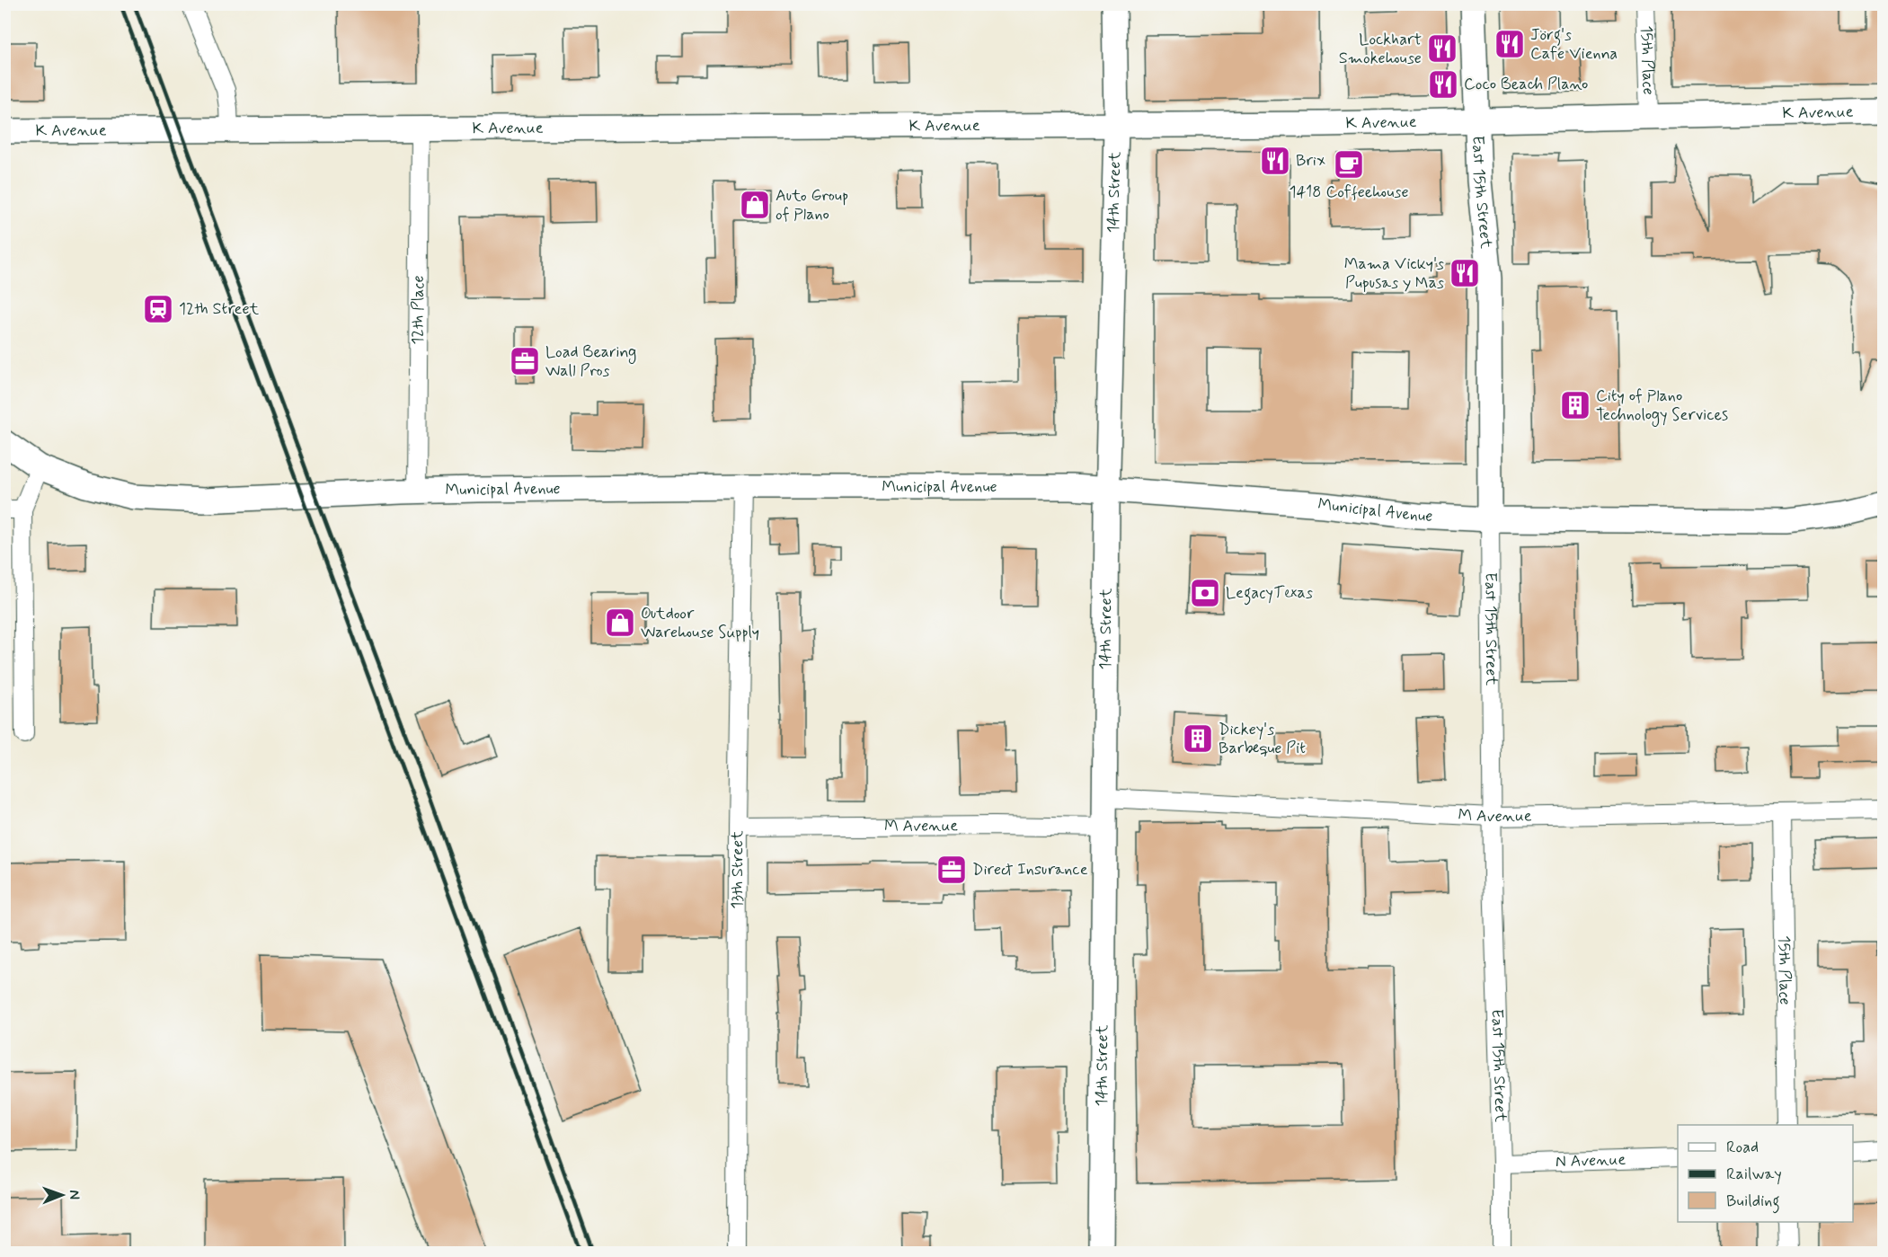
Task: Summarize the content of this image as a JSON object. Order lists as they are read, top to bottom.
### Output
{
  "streets": {
    "main road": [
      "K Avenue",
      "14th Street",
      "East 15th Street",
      "Municipal Avenue"
    ],
    "street": [
      "15th Place",
      "12th Place",
      "M Avenue",
      "13th Street",
      "N Avenue"
    ]
  },
  "crossings": [
    ["15th Place", "K Avenue"],
    ["15th Place", "M Avenue"],
    ["K Avenue", "14th Street"],
    ["K Avenue", "East 15th Street"],
    ["K Avenue", "12th Place"],
    ["14th Street", "Municipal Avenue"],
    ["14th Street", "M Avenue"],
    ["East 15th Street", "Municipal Avenue"],
    ["East 15th Street", "M Avenue"],
    ["East 15th Street", "N Avenue"],
    ["12th Place", "Municipal Avenue"],
    ["Municipal Avenue", "13th Street"],
    ["M Avenue", "13th Street"]
  ],
  "places": {
    "restaurant": [
      "Jörg's Cafe Vienna",
      "Lockhart Smokehouse",
      "Coco Beach Plano",
      "Brix",
      "Mama Vicky's Pupusas y Mas"
    ],
    "cafe": ["1418 Coffeehouse"],
    "shop": ["Auto Group of Plano", "Outdoor Warehouse Supply"],
    "station": ["12th Street"],
    "office": ["Load Bearing Wall Pros", "Direct Insurance"],
    "building": ["City of Plano Technology Services", "Dickey's Barbeque Pit"],
    "bank": ["LegacyTexas"]
  },
  "legend": ["Road", "Railway", "Building"],
  "north": "right"
}
